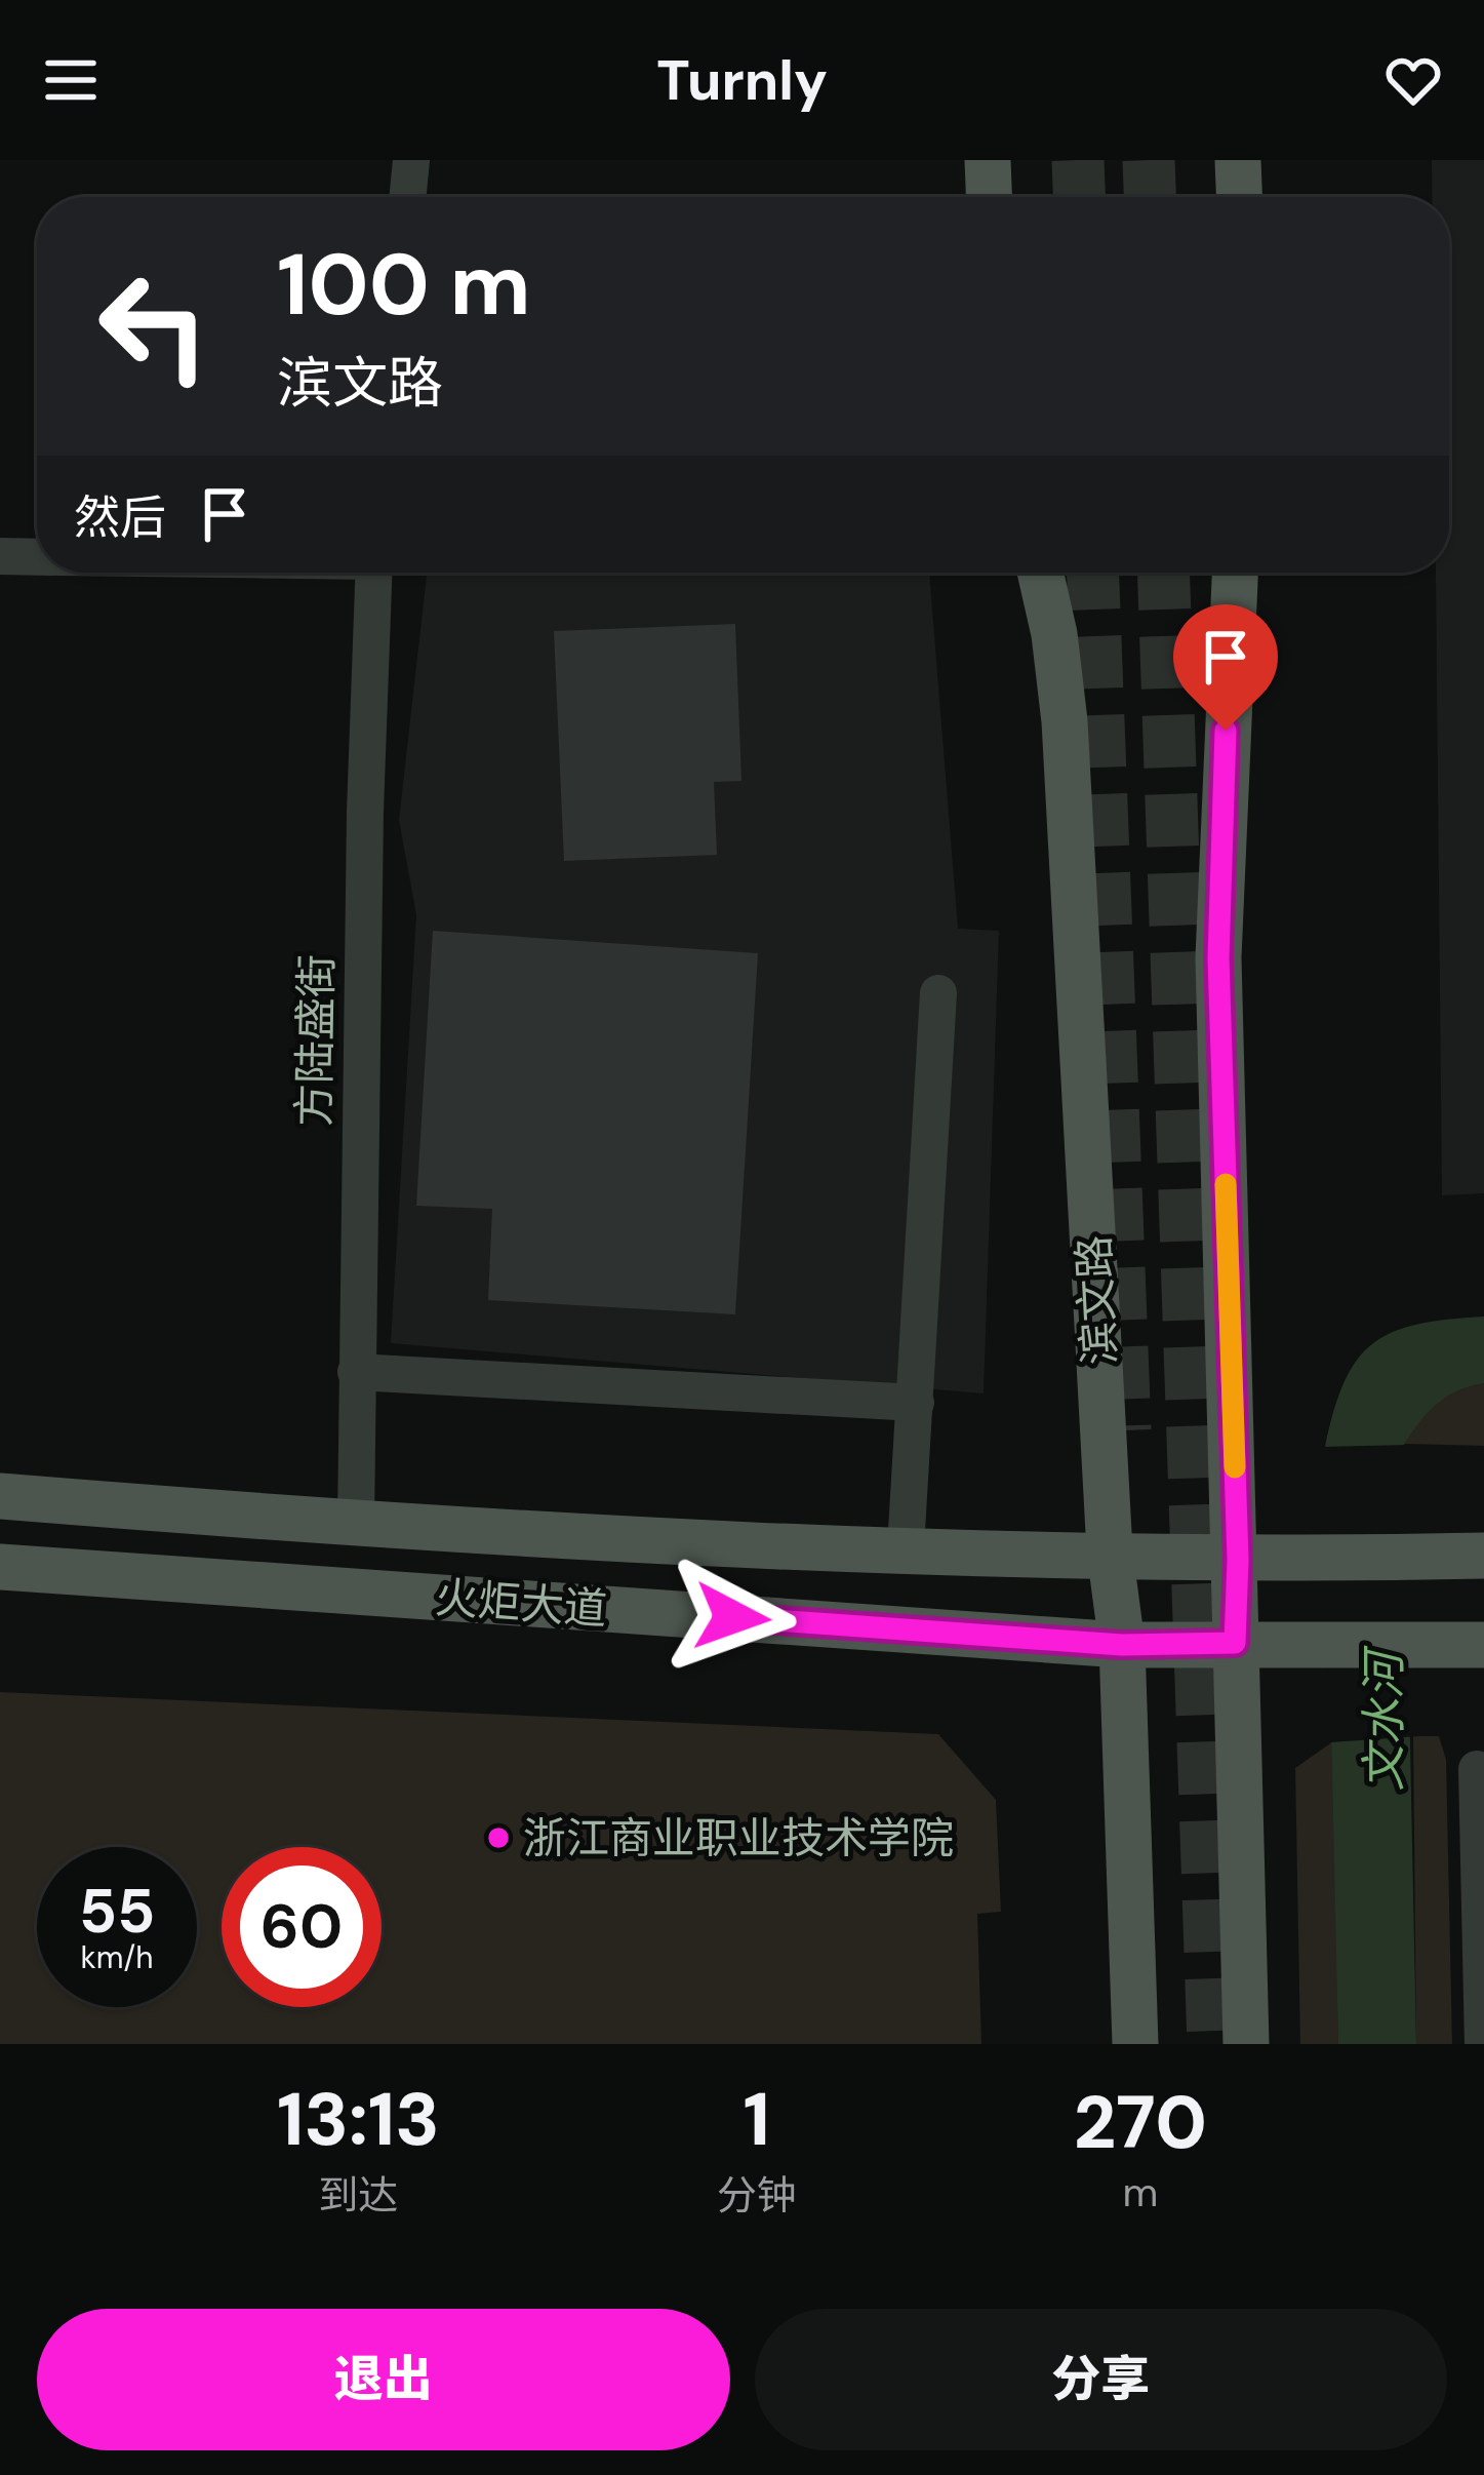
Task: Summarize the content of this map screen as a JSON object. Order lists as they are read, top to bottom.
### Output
{
  "streets": {
    "main road": ["滨文路", "火炬大道"],
    "street": ["方陆盛街"]
  },
  "crossings": [
    ["方陆盛街", "火炬大道"],
    ["滨文路", "火炬大道"]
  ],
  "water": ["文水河"],
  "places": ["浙江商业职业技术学院"],
  "page": {
    "header": "Turnly",
    "turn": ["100 m", "滨文路"],
    "then": "然后",
    "speed": "55 km/h",
    "limit": "60",
    "eta": [
      "13:13",
      "到达",
      "1",
      "分钟",
      "270",
      "m"
    ],
    "buttons": ["退出", "分享"]
  }
}
